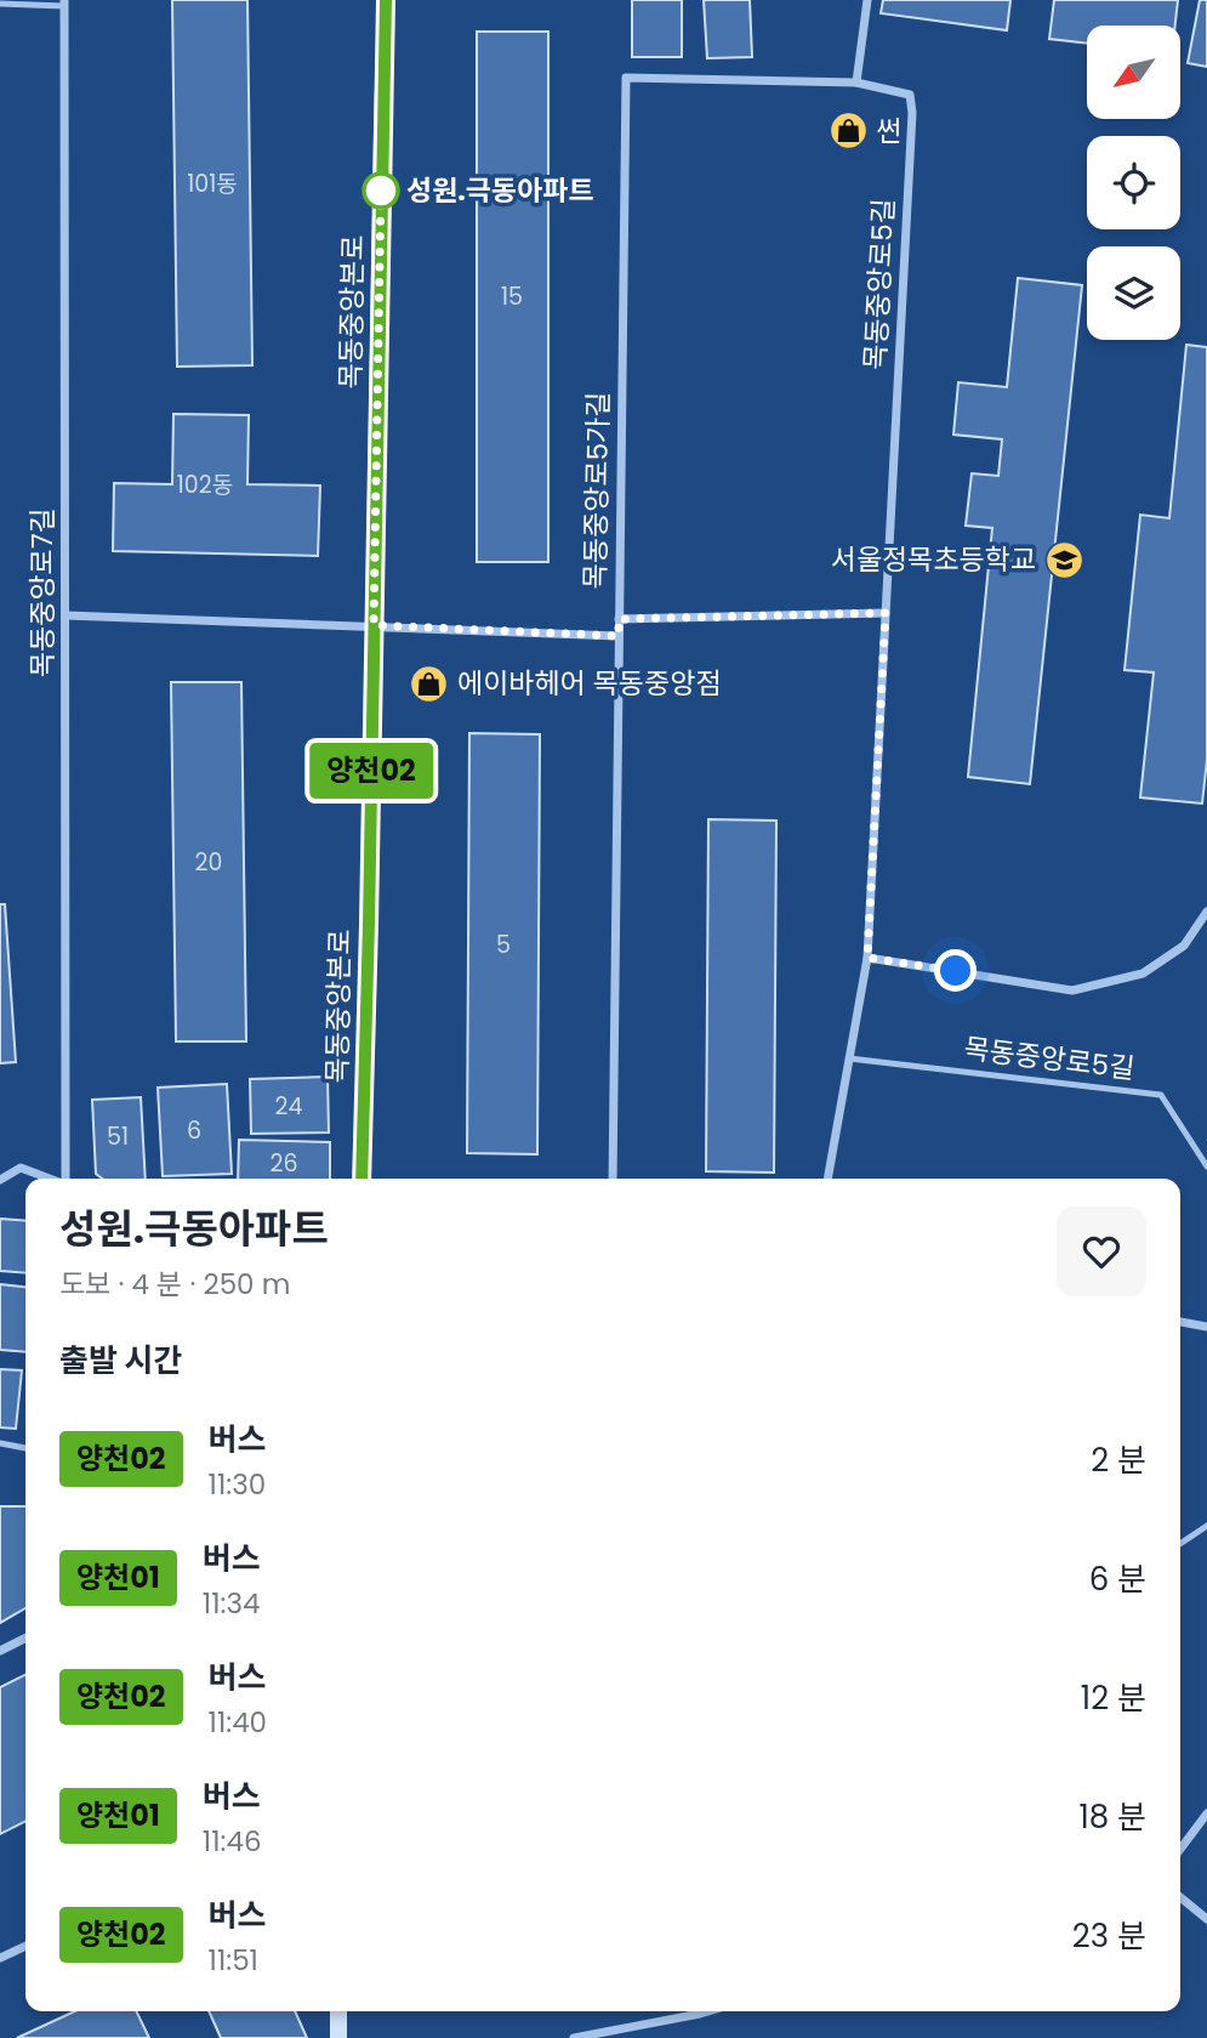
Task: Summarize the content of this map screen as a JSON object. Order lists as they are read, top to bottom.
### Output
{
  "streets": {
    "street": [
      "목동중앙로5길",
      "목동중앙본로",
      "목동중앙로5가길",
      "목동중앙로7길"
    ]
  },
  "crossings": [
    ["목동중앙로5길", "목동중앙로5가길"]
  ],
  "places": {
    "shop": ["썬", "에이바헤어 목동중앙점"],
    "other": ["성원.극동아파트"],
    "school or university": ["서울정목초등학교"]
  },
  "lines": ["bus line 양천02"],
  "house_numbers": [
    "101동",
    "15",
    "102동",
    "20",
    "5",
    "24",
    "6",
    "51",
    "26"
  ],
  "north": "bottom left",
  "page": {
    "on_map": "양천02",
    "heading": [
      ["성원.극동아파트", "도보 · 4 분 · 250 m"],
      "출발 시간"
    ],
    "list": [
      {
        "mark": "양천02",
        "name": "버스",
        "note": "11:30",
        "value": "2 분"
      },
      {
        "mark": "양천01",
        "name": "버스",
        "note": "11:34",
        "value": "6 분"
      },
      {
        "mark": "양천02",
        "name": "버스",
        "note": "11:40",
        "value": "12 분"
      },
      {
        "mark": "양천01",
        "name": "버스",
        "note": "11:46",
        "value": "18 분"
      },
      {
        "mark": "양천02",
        "name": "버스",
        "note": "11:51",
        "value": "23 분"
      }
    ]
  }
}
